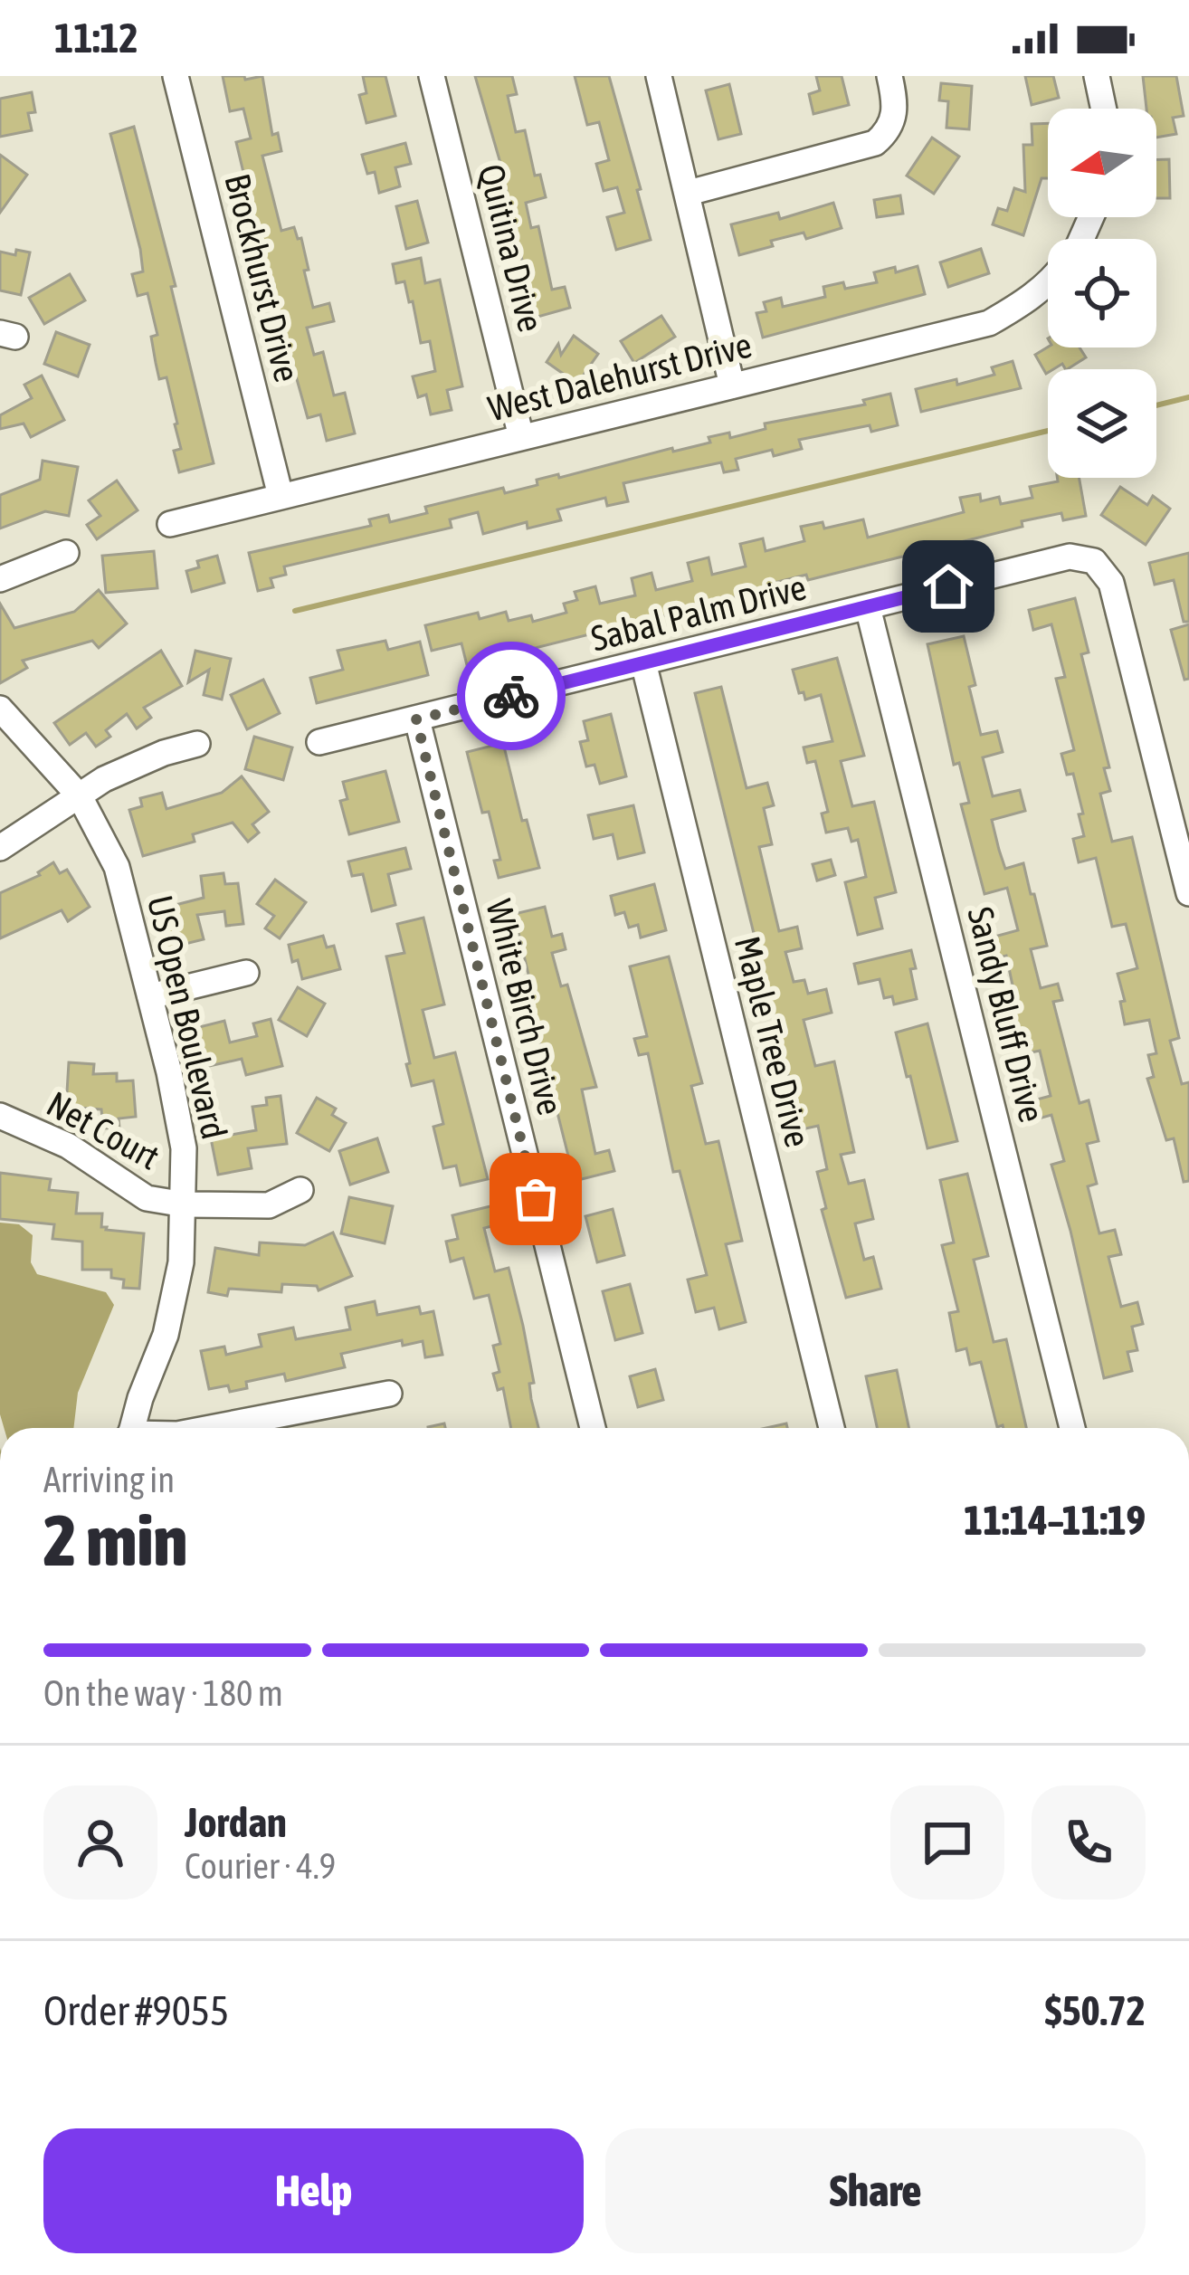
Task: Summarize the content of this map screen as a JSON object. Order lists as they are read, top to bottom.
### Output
{
  "streets": {
    "street": [
      "Quitina Drive",
      "Brockhurst Drive",
      "West Dalehurst Drive",
      "Sabal Palm Drive",
      "White Birch Drive",
      "Sandy Bluff Drive",
      "US Open Boulevard",
      "Maple Tree Drive",
      "Net Court"
    ]
  },
  "crossings": [
    ["Quitina Drive", "West Dalehurst Drive"],
    ["Brockhurst Drive", "West Dalehurst Drive"],
    ["Sabal Palm Drive", "White Birch Drive"],
    ["Sabal Palm Drive", "Sandy Bluff Drive"],
    ["Sabal Palm Drive", "Maple Tree Drive"],
    ["US Open Boulevard", "Net Court"]
  ],
  "north": "left",
  "page": {
    "status": "11:12",
    "heading": ["2 min", "Arriving in", "11:14–11:19"],
    "panel": [
      "Jordan",
      "Courier · 4.9",
      "Order #9055",
      "$50.72"
    ],
    "bar": "On the way · 180 m",
    "buttons": ["Help", "Share"]
  }
}
